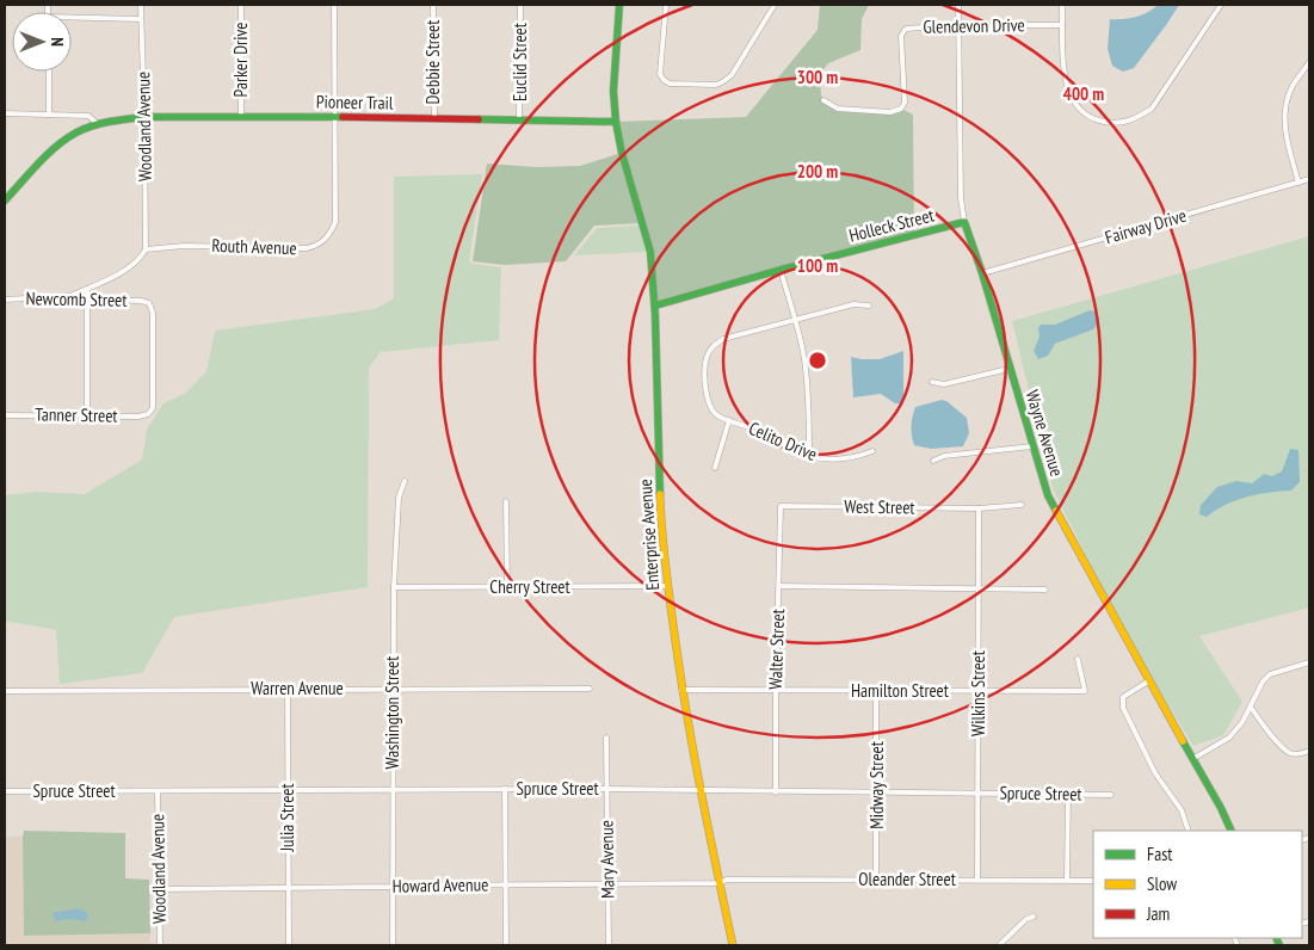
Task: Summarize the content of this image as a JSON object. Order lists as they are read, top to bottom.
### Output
{
  "streets": {
    "street": [
      "Glendevon Drive",
      "Parker Drive",
      "Debbie Street",
      "Euclid Street",
      "Pioneer Trail",
      "Woodland Avenue",
      "Holleck Street",
      "Fairway Drive",
      "Routh Avenue",
      "Newcomb Street",
      "Tanner Street",
      "Wayne Avenue",
      "Celito Drive",
      "West Street",
      "Enterprise Avenue",
      "Cherry Street",
      "Walter Street",
      "Warren Avenue",
      "Hamilton Street",
      "Wilkins Street",
      "Washington Street",
      "Midway Street",
      "Spruce Street",
      "Julia Street",
      "Mary Avenue",
      "Oleander Street",
      "Howard Avenue"
    ]
  },
  "crossings": [
    ["Glendevon Drive", "Wayne Avenue"],
    ["Parker Drive", "Pioneer Trail"],
    ["Debbie Street", "Pioneer Trail"],
    ["Euclid Street", "Pioneer Trail"],
    ["Pioneer Trail", "Woodland Avenue"],
    ["Pioneer Trail", "Routh Avenue"],
    ["Pioneer Trail", "Enterprise Avenue"],
    ["Woodland Avenue", "Routh Avenue"],
    ["Woodland Avenue", "Spruce Street"],
    ["Woodland Avenue", "Howard Avenue"],
    ["Holleck Street", "Wayne Avenue"],
    ["Holleck Street", "Enterprise Avenue"],
    ["Fairway Drive", "Wayne Avenue"],
    ["Newcomb Street", "Tanner Street"],
    ["West Street", "Walter Street"],
    ["West Street", "Wilkins Street"],
    ["Enterprise Avenue", "Cherry Street"],
    ["Enterprise Avenue", "Hamilton Street"],
    ["Enterprise Avenue", "Spruce Street"],
    ["Enterprise Avenue", "Oleander Street"],
    ["Enterprise Avenue", "Howard Avenue"],
    ["Cherry Street", "Washington Street"],
    ["Walter Street", "Hamilton Street"],
    ["Walter Street", "Spruce Street"],
    ["Warren Avenue", "Washington Street"],
    ["Warren Avenue", "Julia Street"],
    ["Hamilton Street", "Wilkins Street"],
    ["Hamilton Street", "Midway Street"],
    ["Wilkins Street", "Spruce Street"],
    ["Wilkins Street", "Oleander Street"],
    ["Washington Street", "Spruce Street"],
    ["Washington Street", "Howard Avenue"],
    ["Midway Street", "Spruce Street"],
    ["Midway Street", "Oleander Street"],
    ["Spruce Street", "Julia Street"],
    ["Spruce Street", "Mary Avenue"],
    ["Julia Street", "Howard Avenue"],
    ["Mary Avenue", "Howard Avenue"],
    ["Oleander Street", "Howard Avenue"]
  ],
  "legend": ["Fast", "Slow", "Jam"],
  "north": "right",
  "rings": [
    "300 m",
    "400 m",
    "200 m",
    "100 m"
  ]
}
